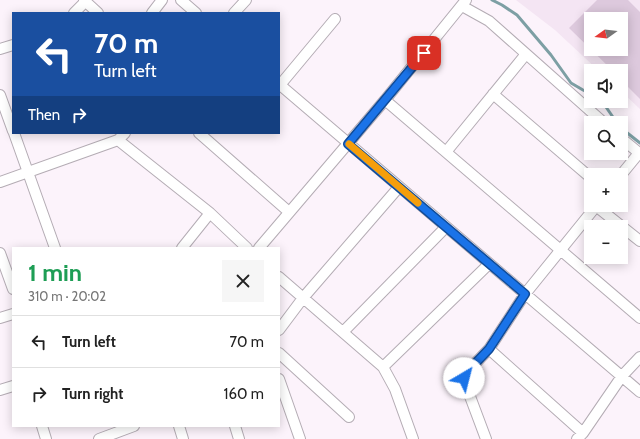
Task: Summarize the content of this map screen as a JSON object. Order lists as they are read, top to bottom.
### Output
{
  "north": "left",
  "page": {
    "map_buttons": ["+", "−"],
    "turn": ["70 m", "Turn left"],
    "then": "Then",
    "heading": ["1 min", "310 m · 20:02"],
    "list": [
      {
        "name": "Turn left",
        "value": "70 m"
      },
      {
        "name": "Turn right",
        "value": "160 m"
      }
    ]
  }
}
